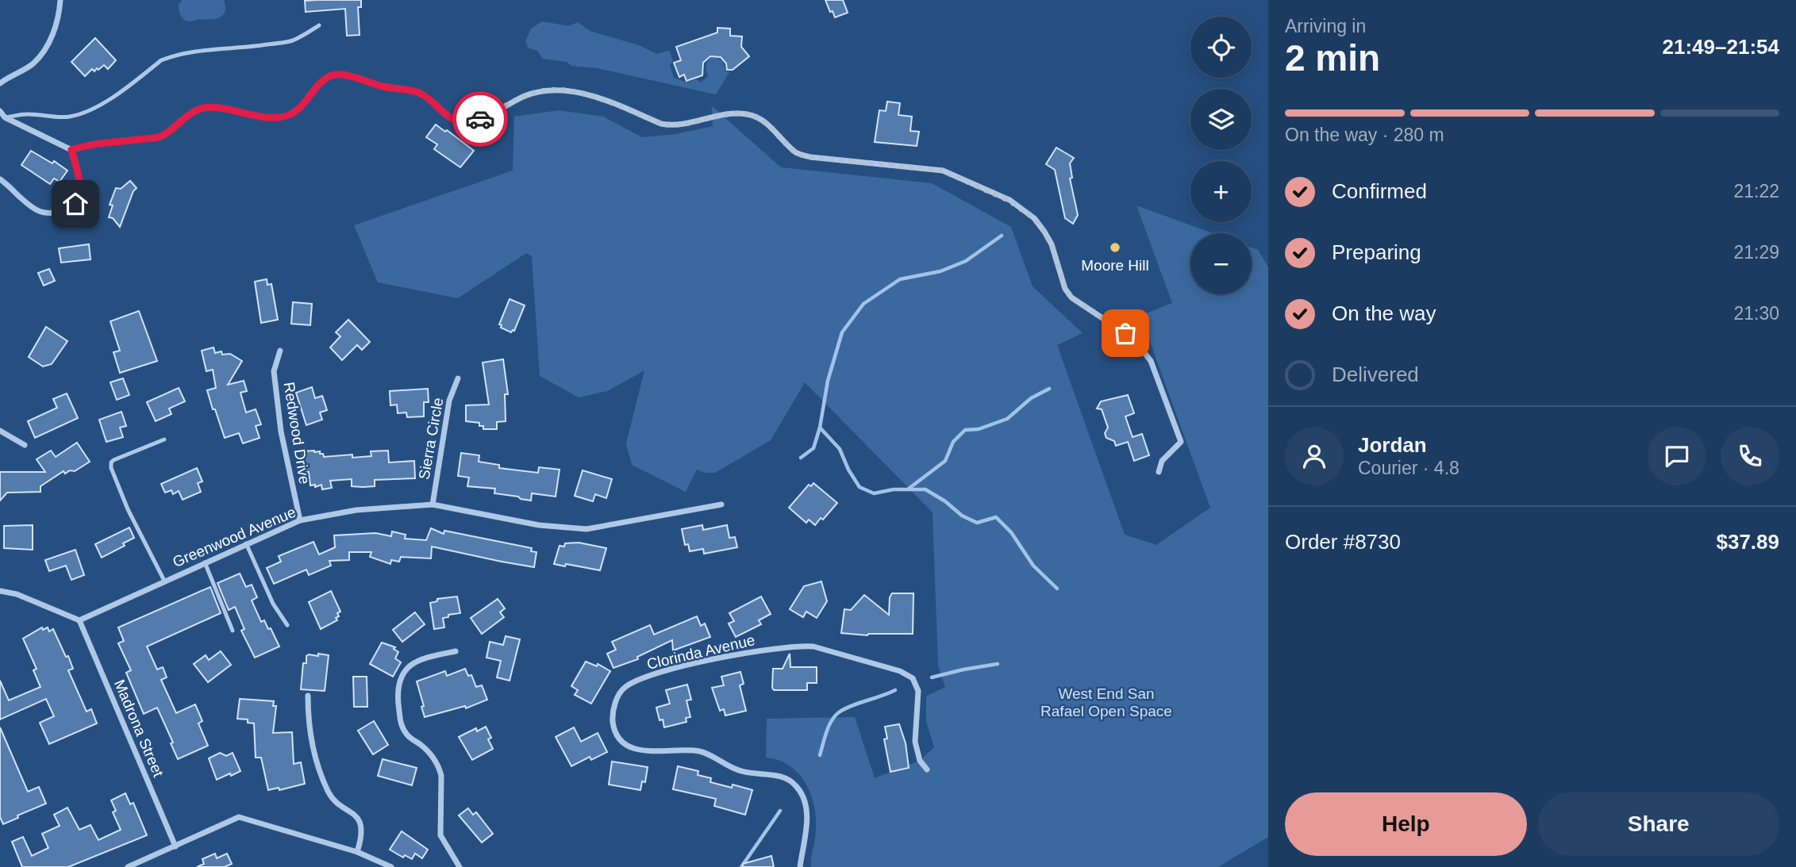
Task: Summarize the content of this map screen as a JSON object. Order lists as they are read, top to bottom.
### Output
{
  "streets": {
    "street": [
      "Redwood Drive",
      "Sierra Circle",
      "Greenwood Avenue",
      "Clorinda Avenue",
      "Madrona Street"
    ]
  },
  "crossings": [
    ["Redwood Drive", "Greenwood Avenue"],
    ["Sierra Circle", "Greenwood Avenue"],
    ["Greenwood Avenue", "Madrona Street"]
  ],
  "parks": ["West End San Rafael Open Space"],
  "places": ["Moore Hill"],
  "page": {
    "heading": ["2 min", "Arriving in", "21:49–21:54"],
    "panel": [
      "Jordan",
      "Courier · 4.8",
      "Order #8730",
      "$37.89"
    ],
    "map_buttons": ["+", "−"],
    "bar": "On the way · 280 m",
    "list": [
      ["Confirmed", "21:22"],
      ["Preparing", "21:29"],
      ["On the way", "21:30"],
      "Delivered"
    ],
    "buttons": ["Help", "Share"]
  }
}
